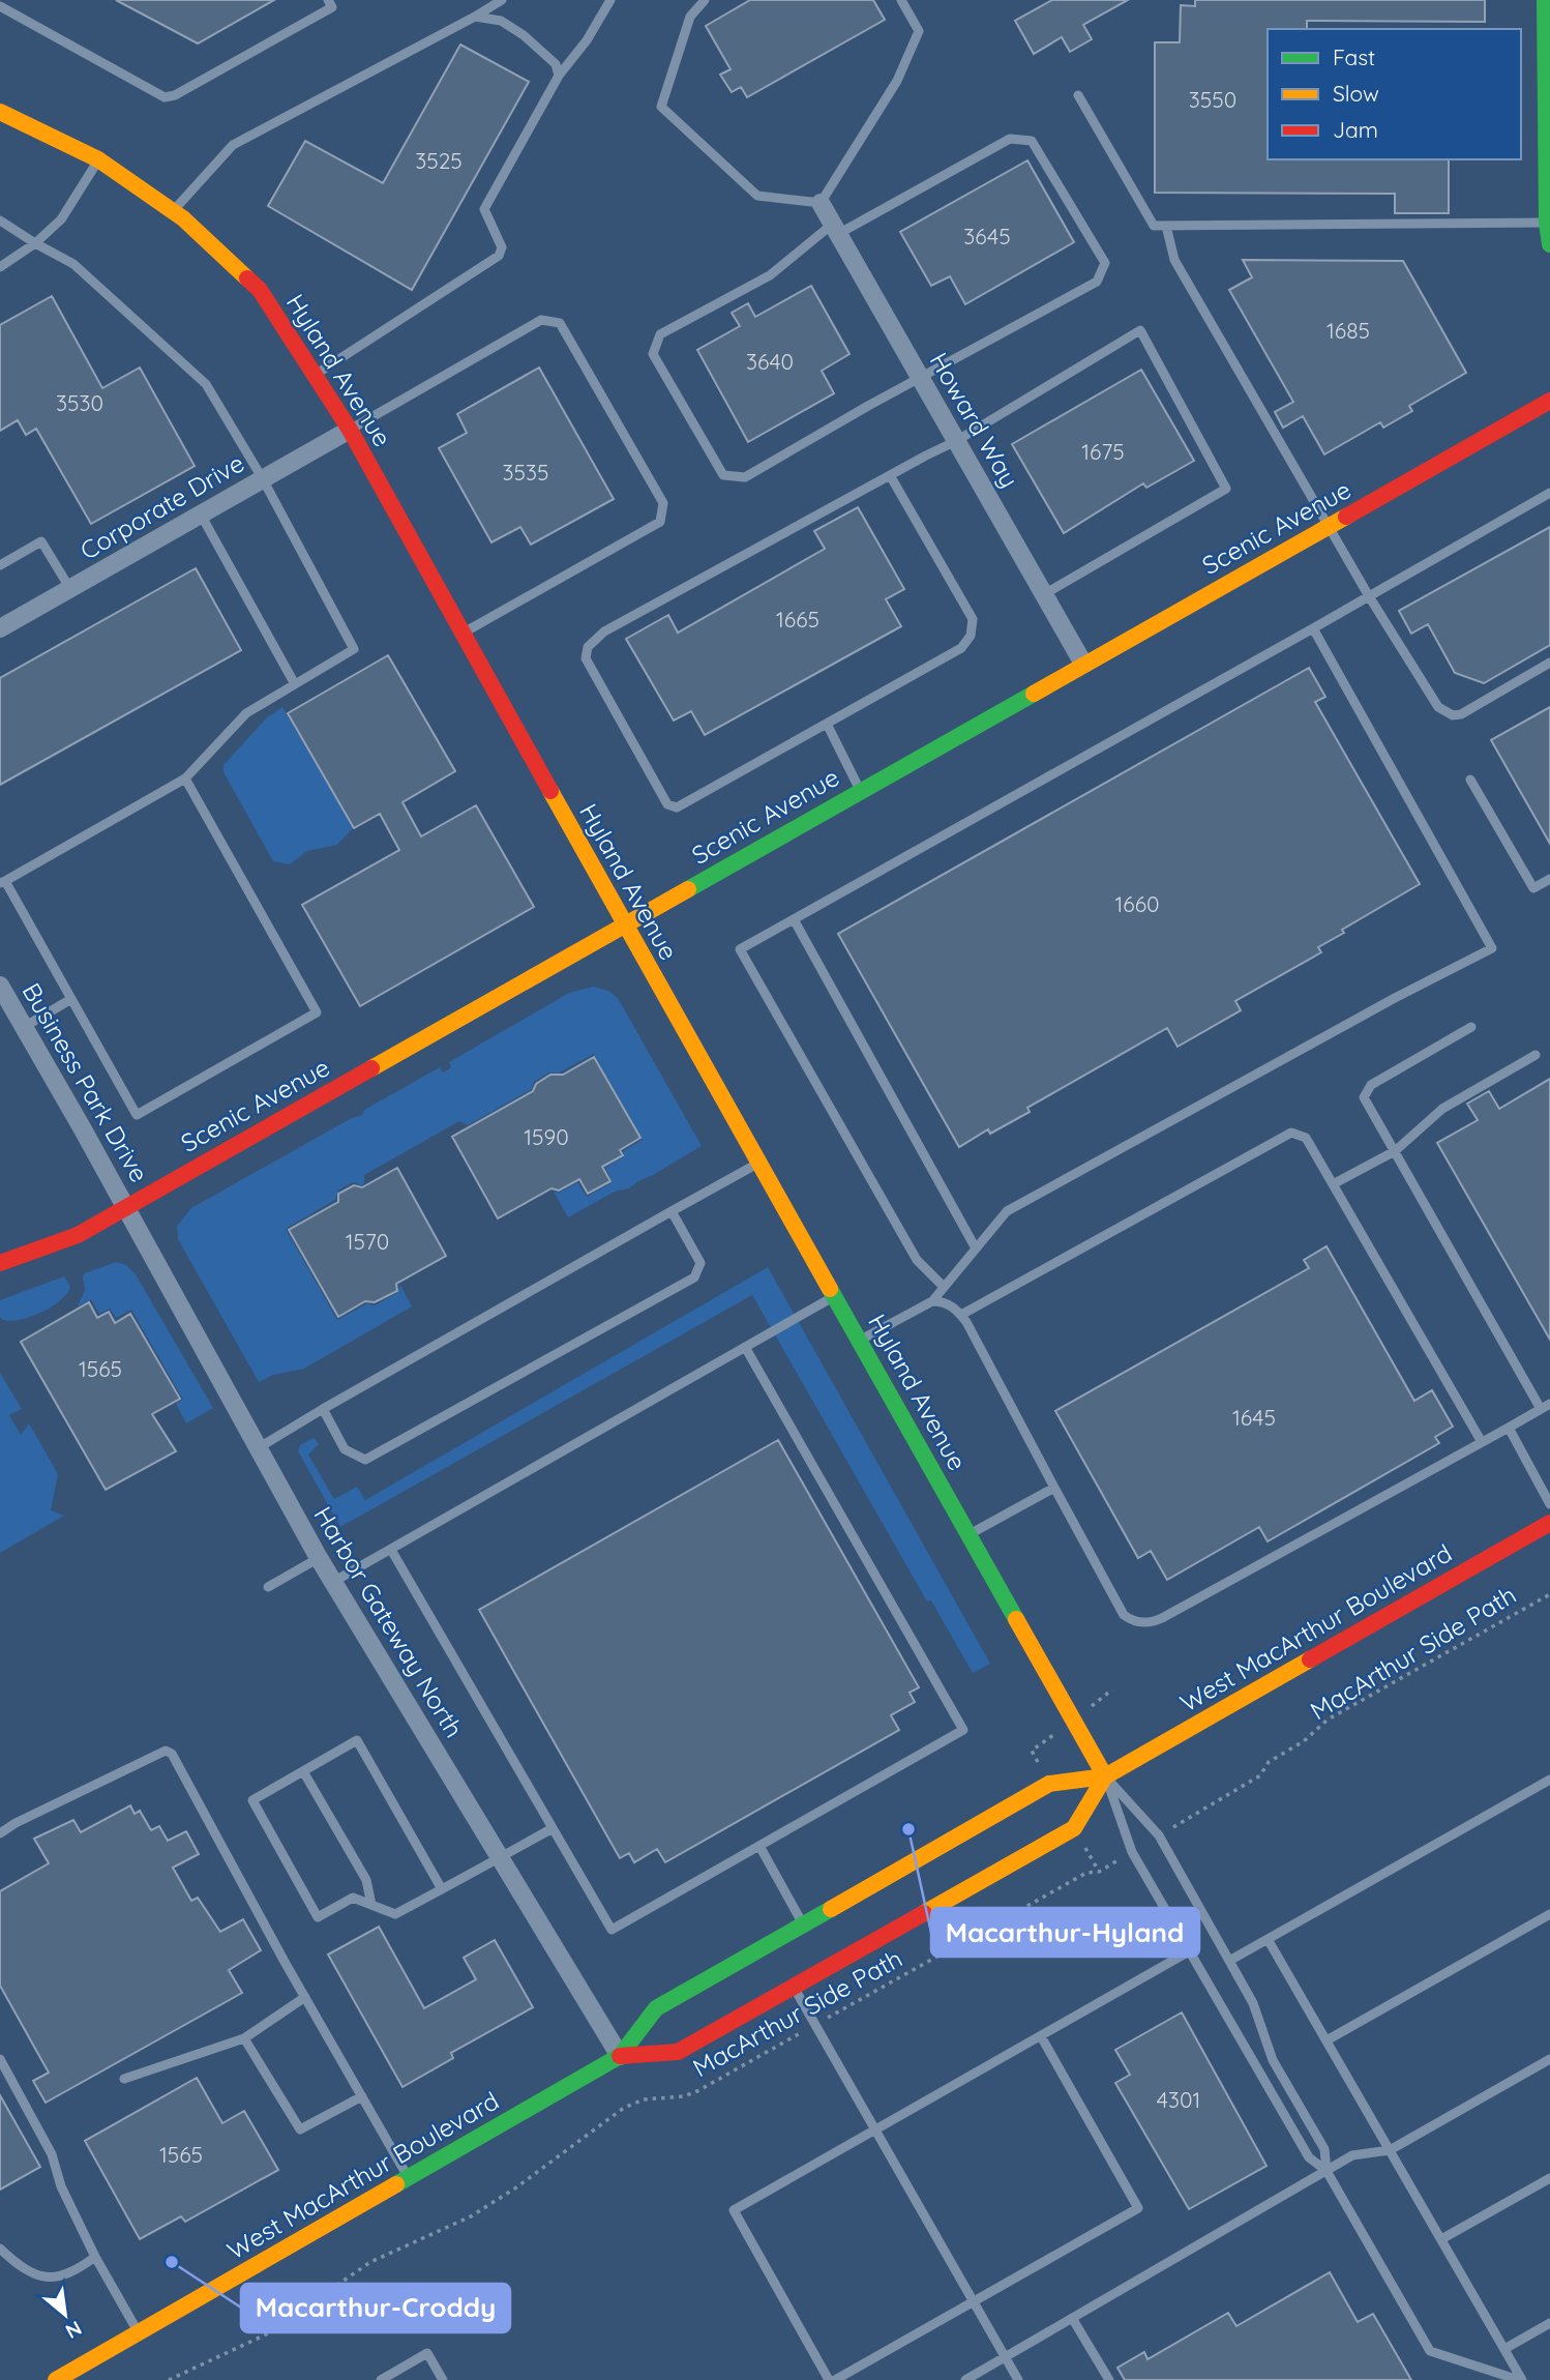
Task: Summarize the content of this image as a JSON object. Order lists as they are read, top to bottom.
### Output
{
  "streets": {
    "street": [
      "Hyland Avenue",
      "Howard Way",
      "Corporate Drive",
      "Scenic Avenue",
      "Business Park Drive",
      "Harbor Gateway North",
      "West MacArthur Boulevard"
    ],
    "path": ["MacArthur Side Path"]
  },
  "crossings": [
    ["Hyland Avenue", "Corporate Drive"],
    ["Hyland Avenue", "Scenic Avenue"],
    ["Hyland Avenue", "West MacArthur Boulevard"],
    ["Howard Way", "Scenic Avenue"],
    ["Scenic Avenue", "Business Park Drive"],
    ["Scenic Avenue", "Harbor Gateway North"],
    ["Business Park Drive", "Harbor Gateway North"],
    ["Harbor Gateway North", "West MacArthur Boulevard"]
  ],
  "places": ["Macarthur-Hyland", "Macarthur-Croddy"],
  "house_numbers": [
    "3550",
    "3525",
    "3645",
    "1685",
    "3640",
    "3530",
    "1675",
    "3535",
    "1665",
    "1660",
    "1590",
    "1570",
    "1565",
    "1645",
    "4301",
    "1565"
  ],
  "legend": ["Fast", "Slow", "Jam"],
  "north": "bottom right"
}
